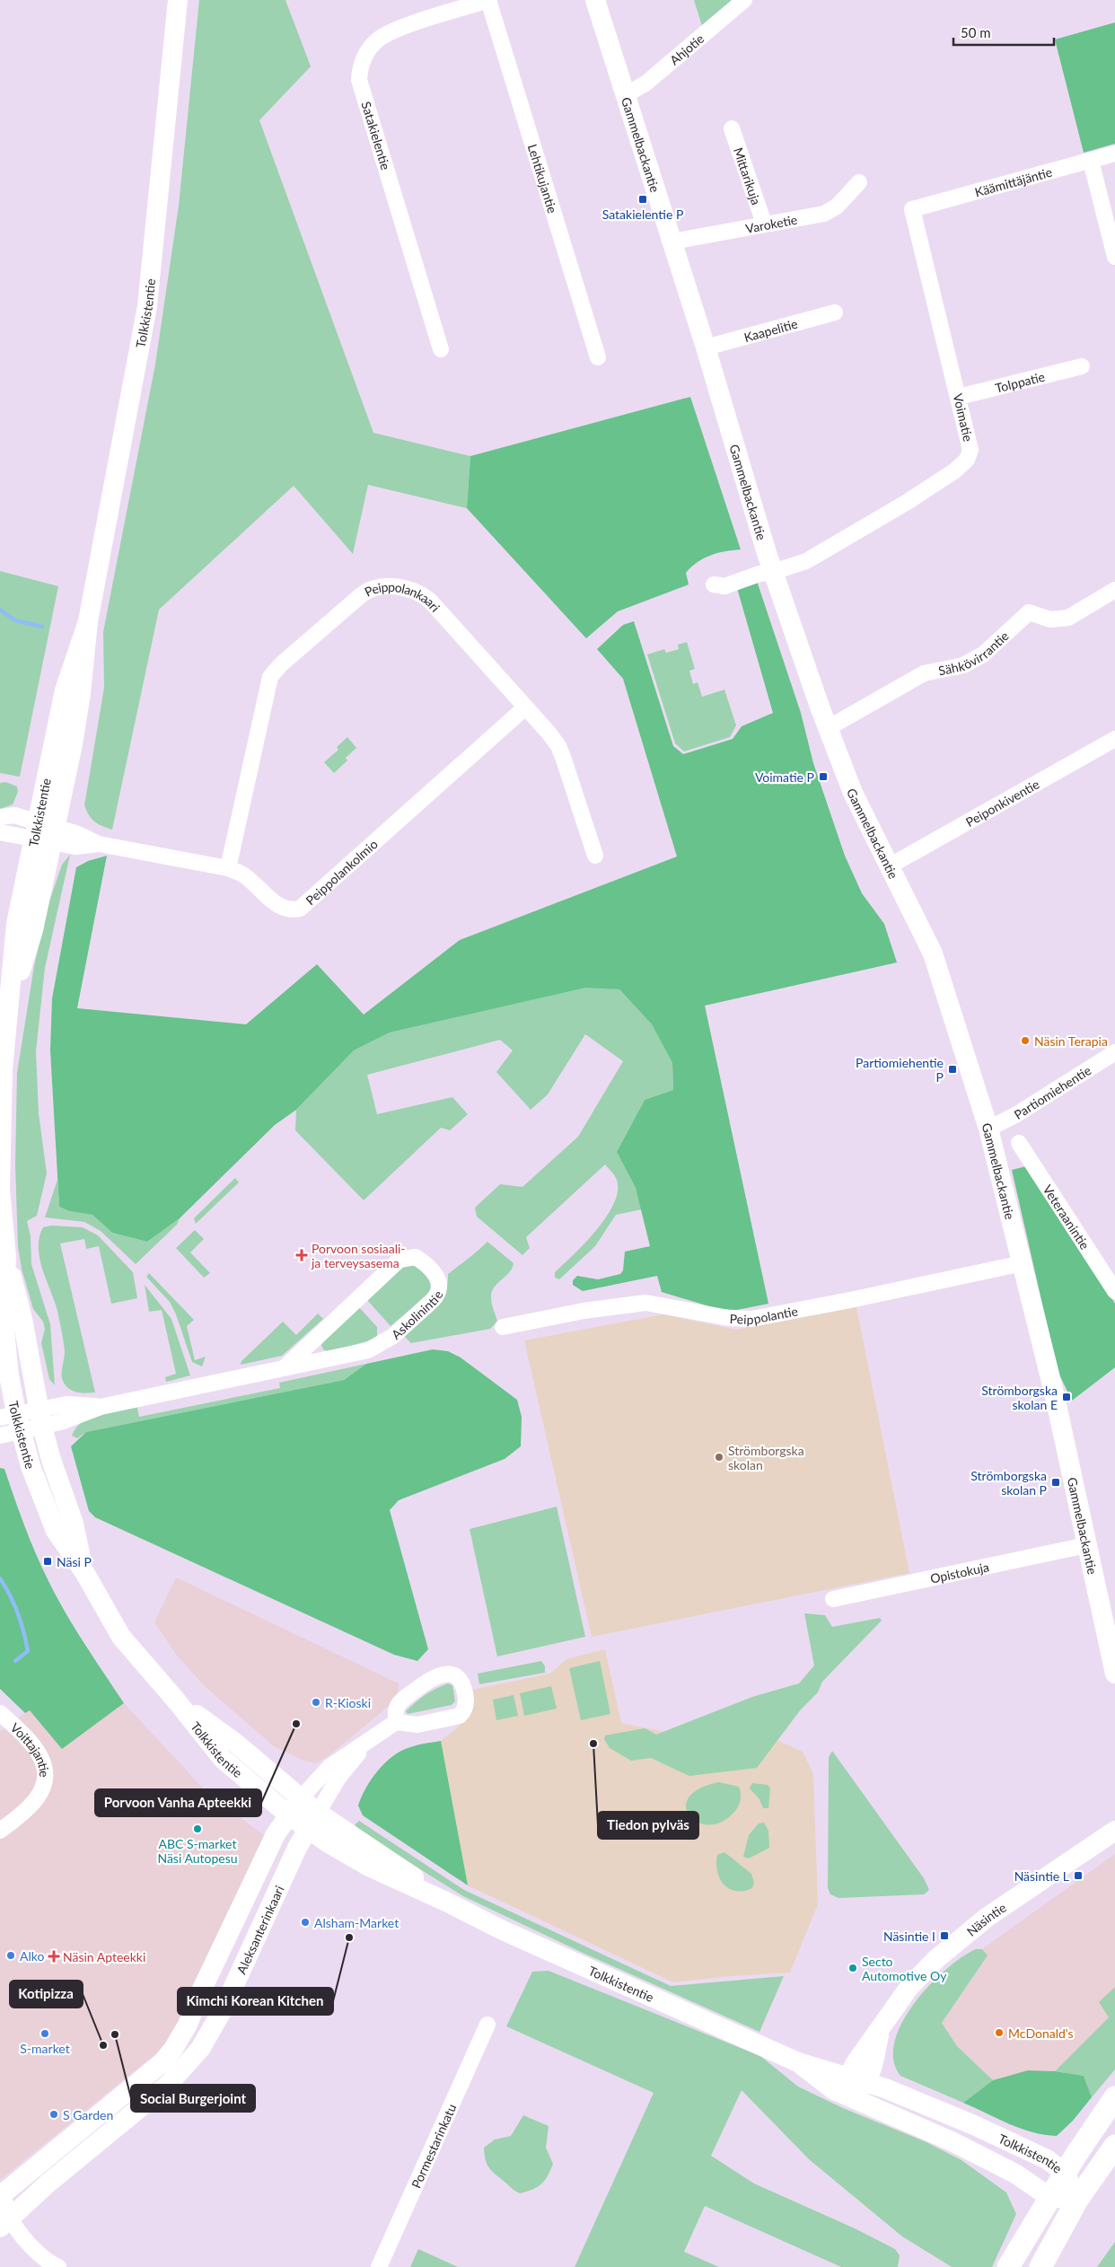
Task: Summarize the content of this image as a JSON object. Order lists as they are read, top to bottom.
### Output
{
  "streets": {
    "street": [
      "Ahjotie",
      "Satakielentie",
      "Gammelbackantie",
      "Mittarikuja",
      "Lehtikujantie",
      "Käämittäjäntie",
      "Varoketie",
      "Tolkkistentie",
      "Kaapelitie",
      "Tolppatie",
      "Voimatie",
      "Peippolankaari",
      "Sähkövirrantie",
      "Peiponkiventie",
      "Peippolankolmio",
      "Partiomiehentie",
      "Veteraanintie",
      "Peippolantie",
      "Askolinintie",
      "Opistokuja",
      "Voittajantie",
      "Näsintie",
      "Aleksanterinkaari",
      "Pormestarinkatu"
    ]
  },
  "crossings": [
    ["Ahjotie", "Gammelbackantie"],
    ["Satakielentie", "Lehtikujantie"],
    ["Gammelbackantie", "Varoketie"],
    ["Gammelbackantie", "Kaapelitie"],
    ["Gammelbackantie", "Voimatie"],
    ["Gammelbackantie", "Sähkövirrantie"],
    ["Gammelbackantie", "Peiponkiventie"],
    ["Gammelbackantie", "Partiomiehentie"],
    ["Gammelbackantie", "Peippolantie"],
    ["Gammelbackantie", "Opistokuja"],
    ["Mittarikuja", "Varoketie"],
    ["Käämittäjäntie", "Voimatie"],
    ["Tolkkistentie", "Peippolankolmio"],
    ["Tolkkistentie", "Askolinintie"],
    ["Tolkkistentie", "Näsintie"],
    ["Tolkkistentie", "Aleksanterinkaari"],
    ["Tolppatie", "Voimatie"],
    ["Peippolankaari", "Peippolankolmio"]
  ],
  "places": {
    "transit": [
      "Satakielentie P",
      "Voimatie P",
      "Partiomiehentie P",
      "Strömborgska skolan E",
      "Strömborgska skolan P",
      "Näsi P",
      "Näsintie L",
      "Näsintie I"
    ],
    "other": [
      "Näsin Terapia",
      "Strömborgska skolan",
      "R-Kioski",
      "Porvoon Vanha Apteekki",
      "Tiedon pylväs",
      "ABC S-market Näsi Autopesu",
      "Alsham-Market",
      "Kimchi Korean Kitchen",
      "Alko",
      "Secto Automotive Oy",
      "McDonald's",
      "S-market",
      "Social Burgerjoint",
      "Kotipizza",
      "S Garden"
    ],
    "health": ["Porvoon sosiaali- ja terveysasema", "Näsin Apteekki"]
  },
  "scale_bar": "50 m"
}
